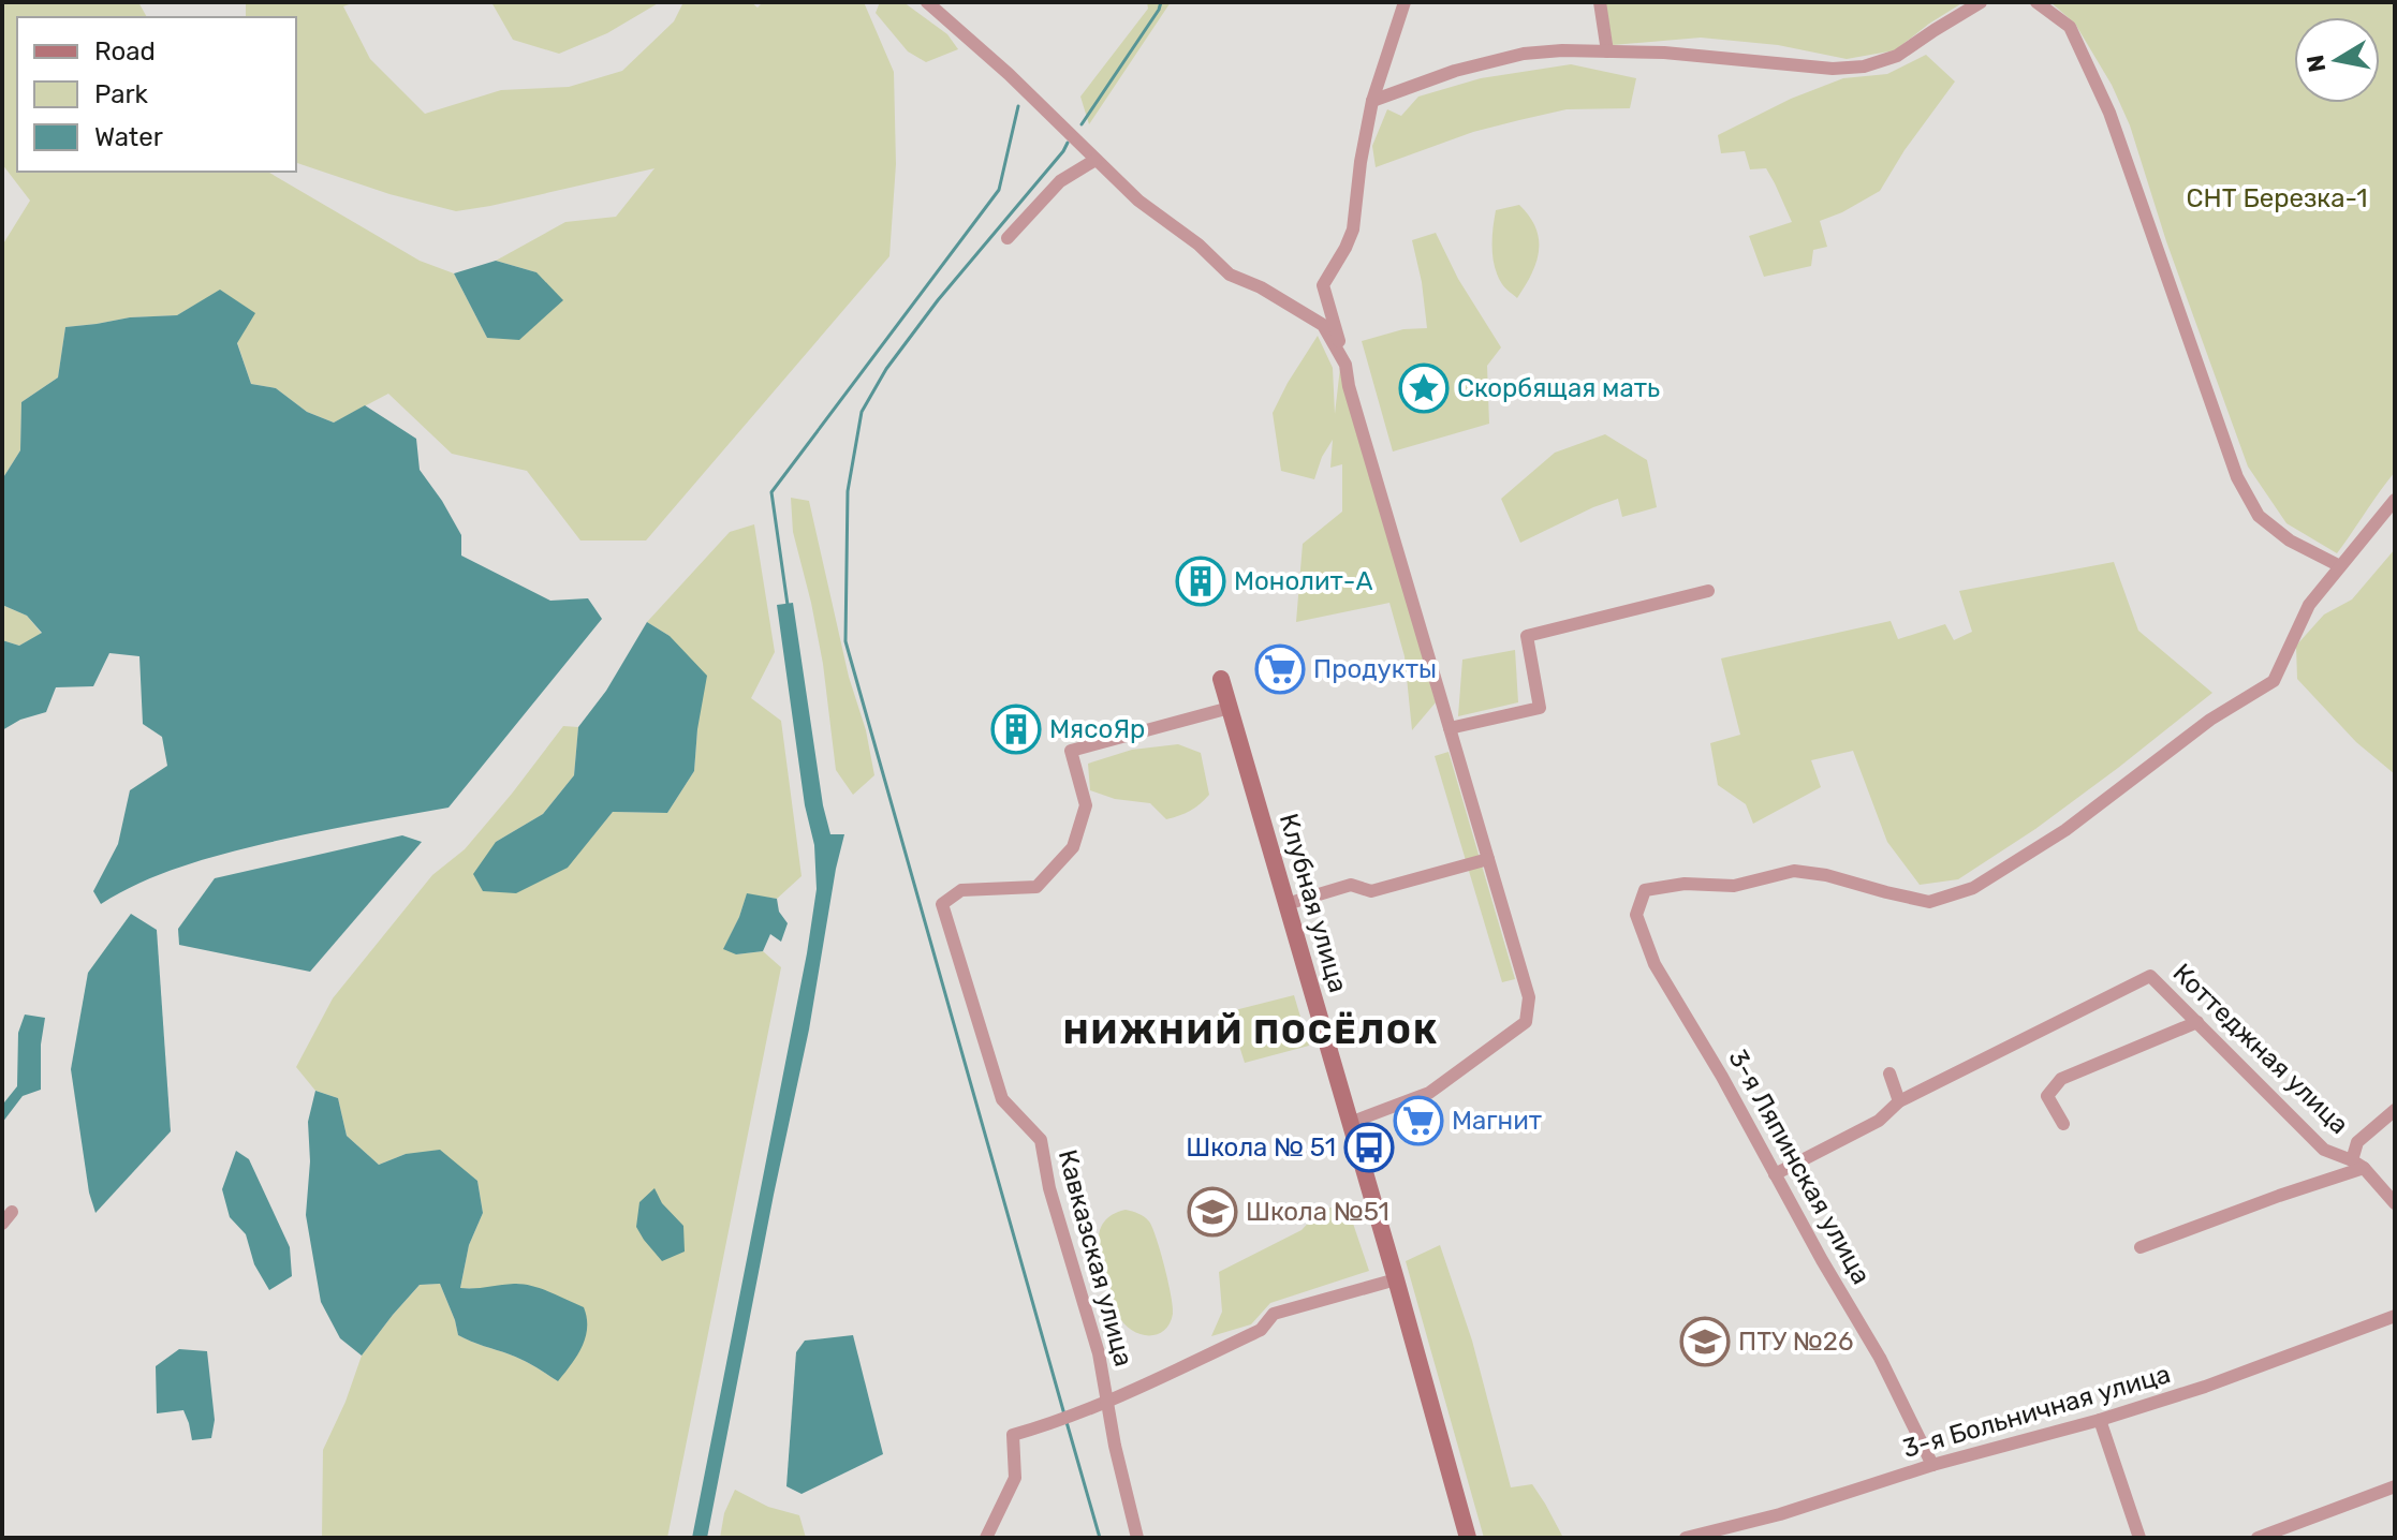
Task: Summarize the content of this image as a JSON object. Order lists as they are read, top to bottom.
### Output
{
  "streets": {
    "street": [
      "Клубная улица",
      "Коттеджная улица",
      "3-я Ляпинская улица",
      "Кавказская улица",
      "3-я Больничная улица"
    ]
  },
  "crossings": [
    ["Клубная улица", "Кавказская улица"],
    ["3-я Ляпинская улица", "3-я Больничная улица"]
  ],
  "districts": ["НИЖНИЙ ПОСЁЛОК"],
  "parks": ["СНТ Березка-1"],
  "places": {
    "place": ["Скорбящая мать"],
    "building": ["Монолит-А", "МясоЯр"],
    "supermarket": ["Продукты", "Магнит"],
    "bus stop": ["Школа № 51"],
    "school or university": ["Школа №51", "ПТУ №26"]
  },
  "legend": ["Road", "Park", "Water"],
  "north": "left"
}
